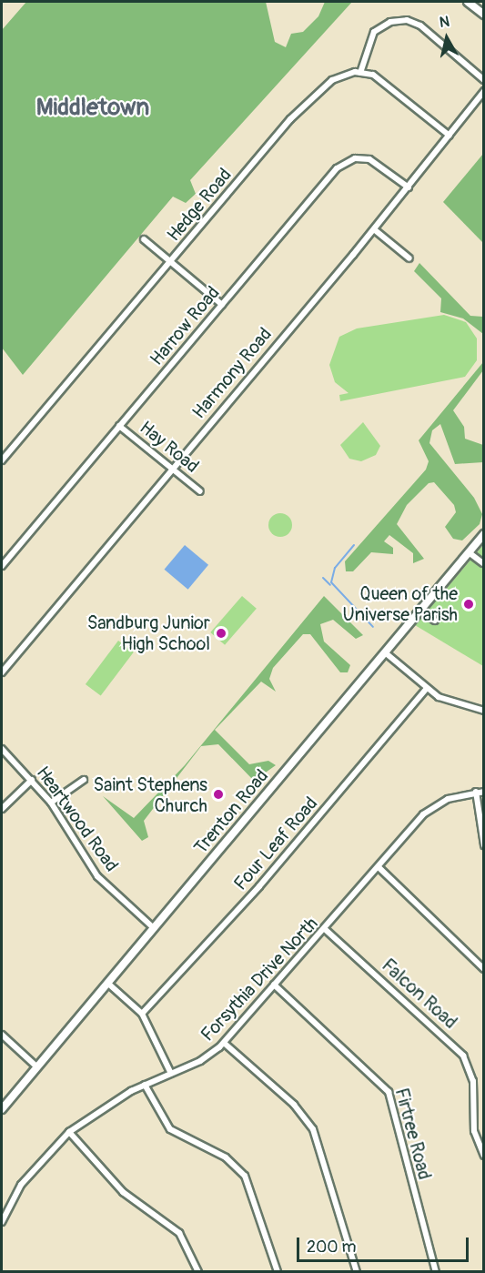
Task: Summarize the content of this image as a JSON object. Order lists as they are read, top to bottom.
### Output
{
  "streets": {
    "main road": ["Trenton Road"],
    "street": [
      "Hedge Road",
      "Harrow Road",
      "Harmony Road",
      "Hay Road",
      "Heartwood Road",
      "Four Leaf Road",
      "Forsythia Drive North",
      "Falcon Road",
      "Firtree Road"
    ]
  },
  "crossings": [
    ["Harrow Road", "Harmony Road"],
    ["Harrow Road", "Hay Road"],
    ["Harmony Road", "Hay Road"],
    ["Trenton Road", "Heartwood Road"],
    ["Forsythia Drive North", "Falcon Road"],
    ["Forsythia Drive North", "Firtree Road"]
  ],
  "districts": ["Middletown"],
  "places": ["Queen of the Universe Parish", "Sandburg Junior High School", "Saint Stephens Church"],
  "scale_bar": "200 m",
  "north": "top"
}
